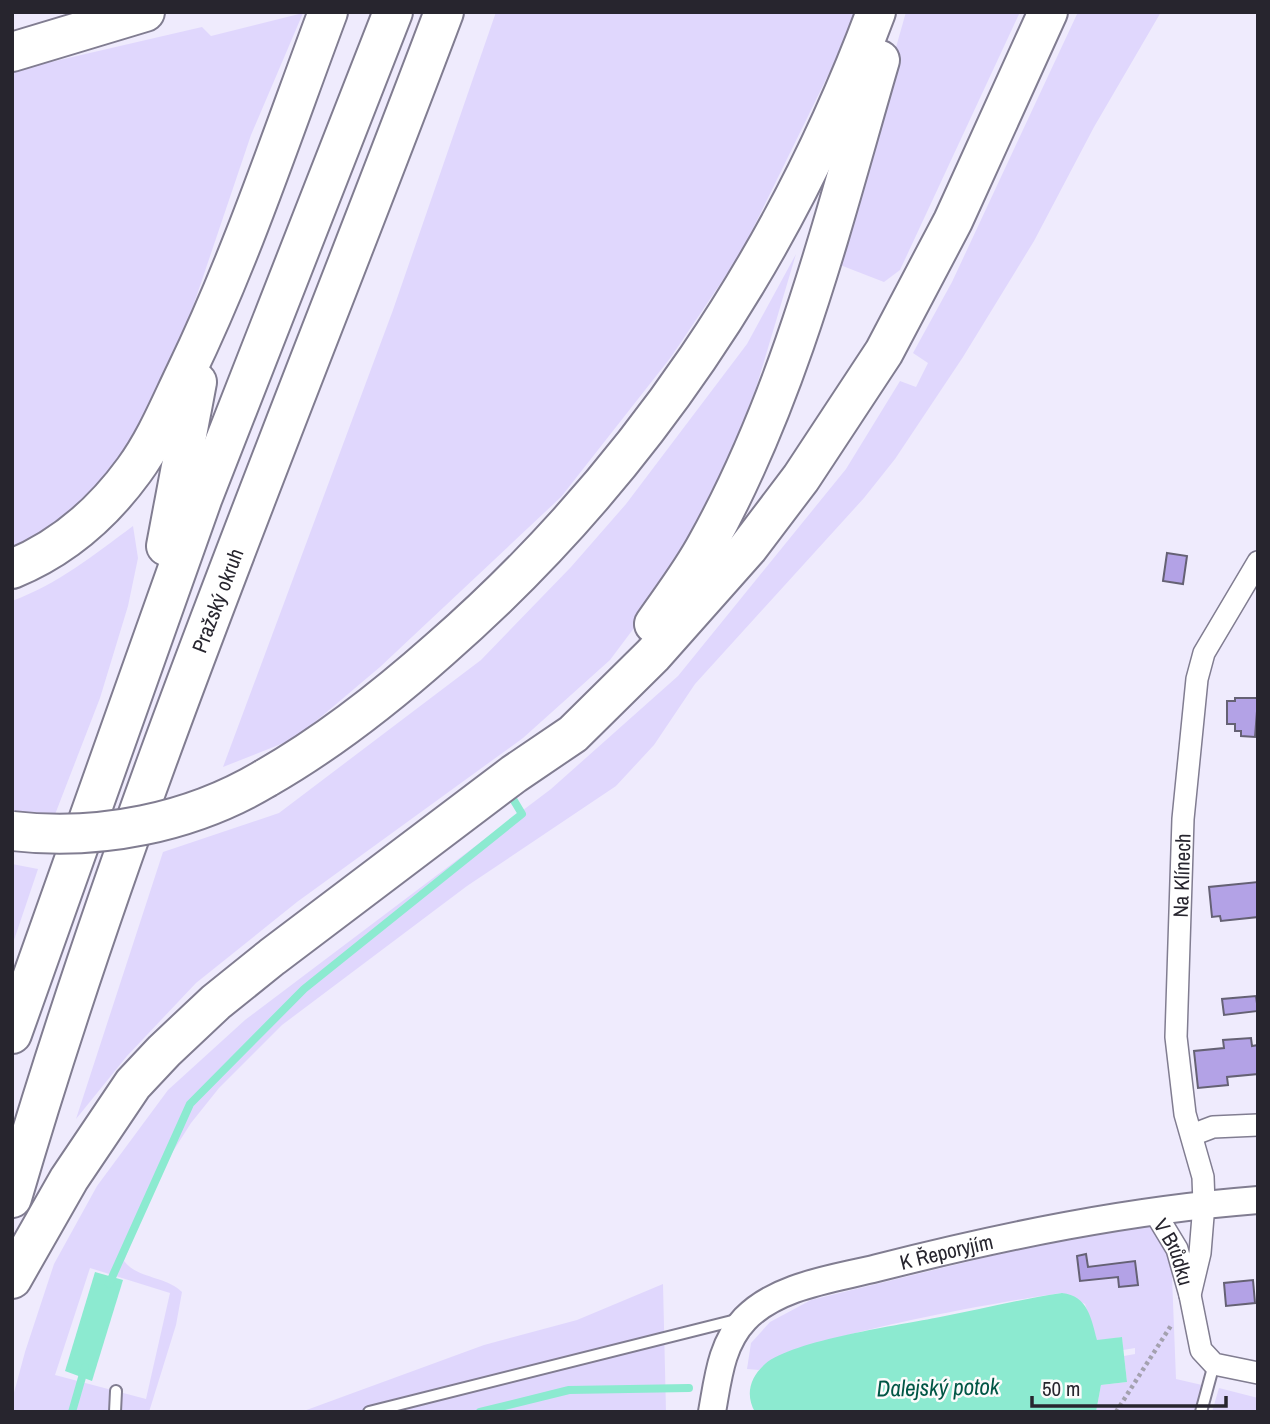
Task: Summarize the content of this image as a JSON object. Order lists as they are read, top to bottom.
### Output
{
  "streets": {
    "highway": ["Pražský okruh"],
    "street": ["Na Klínech", "K Řeporyjím", "V Brůdku"]
  },
  "crossings": [
    ["Na Klínech", "K Řeporyjím"],
    ["Na Klínech", "V Brůdku"],
    ["K Řeporyjím", "V Brůdku"]
  ],
  "water": ["Dalejský potok"],
  "scale_bar": "50 m"
}
